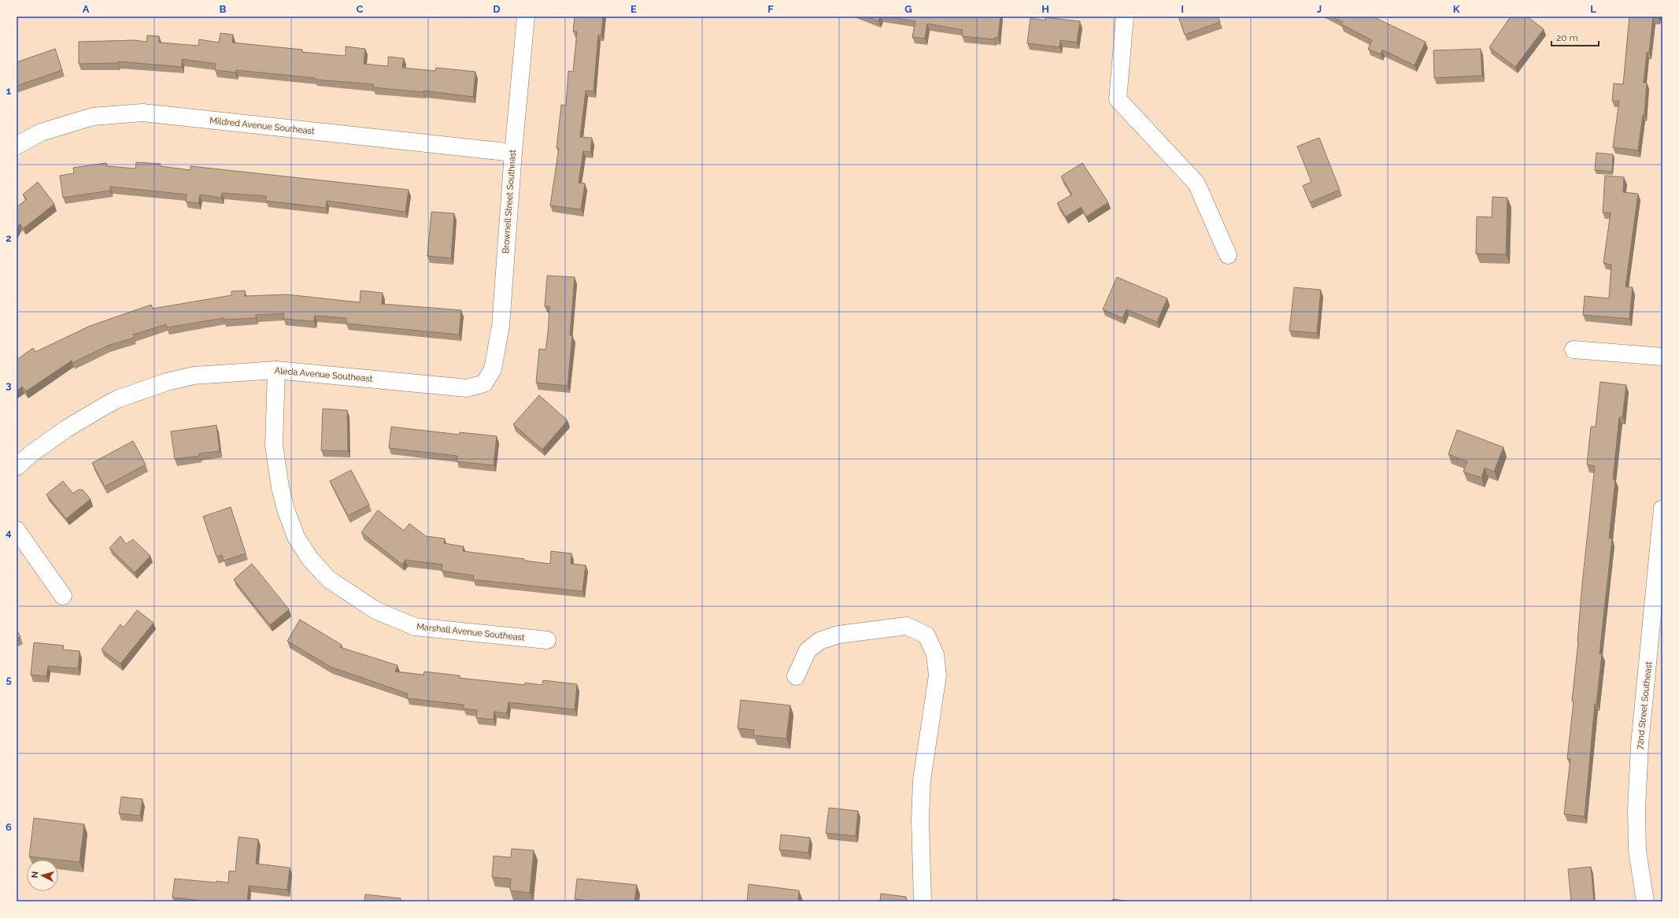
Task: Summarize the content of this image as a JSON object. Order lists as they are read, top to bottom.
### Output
{
  "streets": {
    "street": [
      "Mildred Avenue Southeast",
      "Brownell Street Southeast",
      "Aleda Avenue Southeast",
      "Marshall Avenue Southeast",
      "72nd Street Southeast"
    ]
  },
  "crossings": [
    ["Mildred Avenue Southeast", "Brownell Street Southeast"],
    ["Brownell Street Southeast", "Aleda Avenue Southeast"],
    ["Aleda Avenue Southeast", "Marshall Avenue Southeast"]
  ],
  "scale_bar": "20 m",
  "north": "left",
  "grid": {
    "columns": [
      "A",
      "B",
      "C",
      "D",
      "E",
      "F",
      "G",
      "H",
      "I",
      "J",
      "K",
      "L"
    ],
    "rows": [
      "1",
      "2",
      "3",
      "4",
      "5",
      "6"
    ]
  }
}
